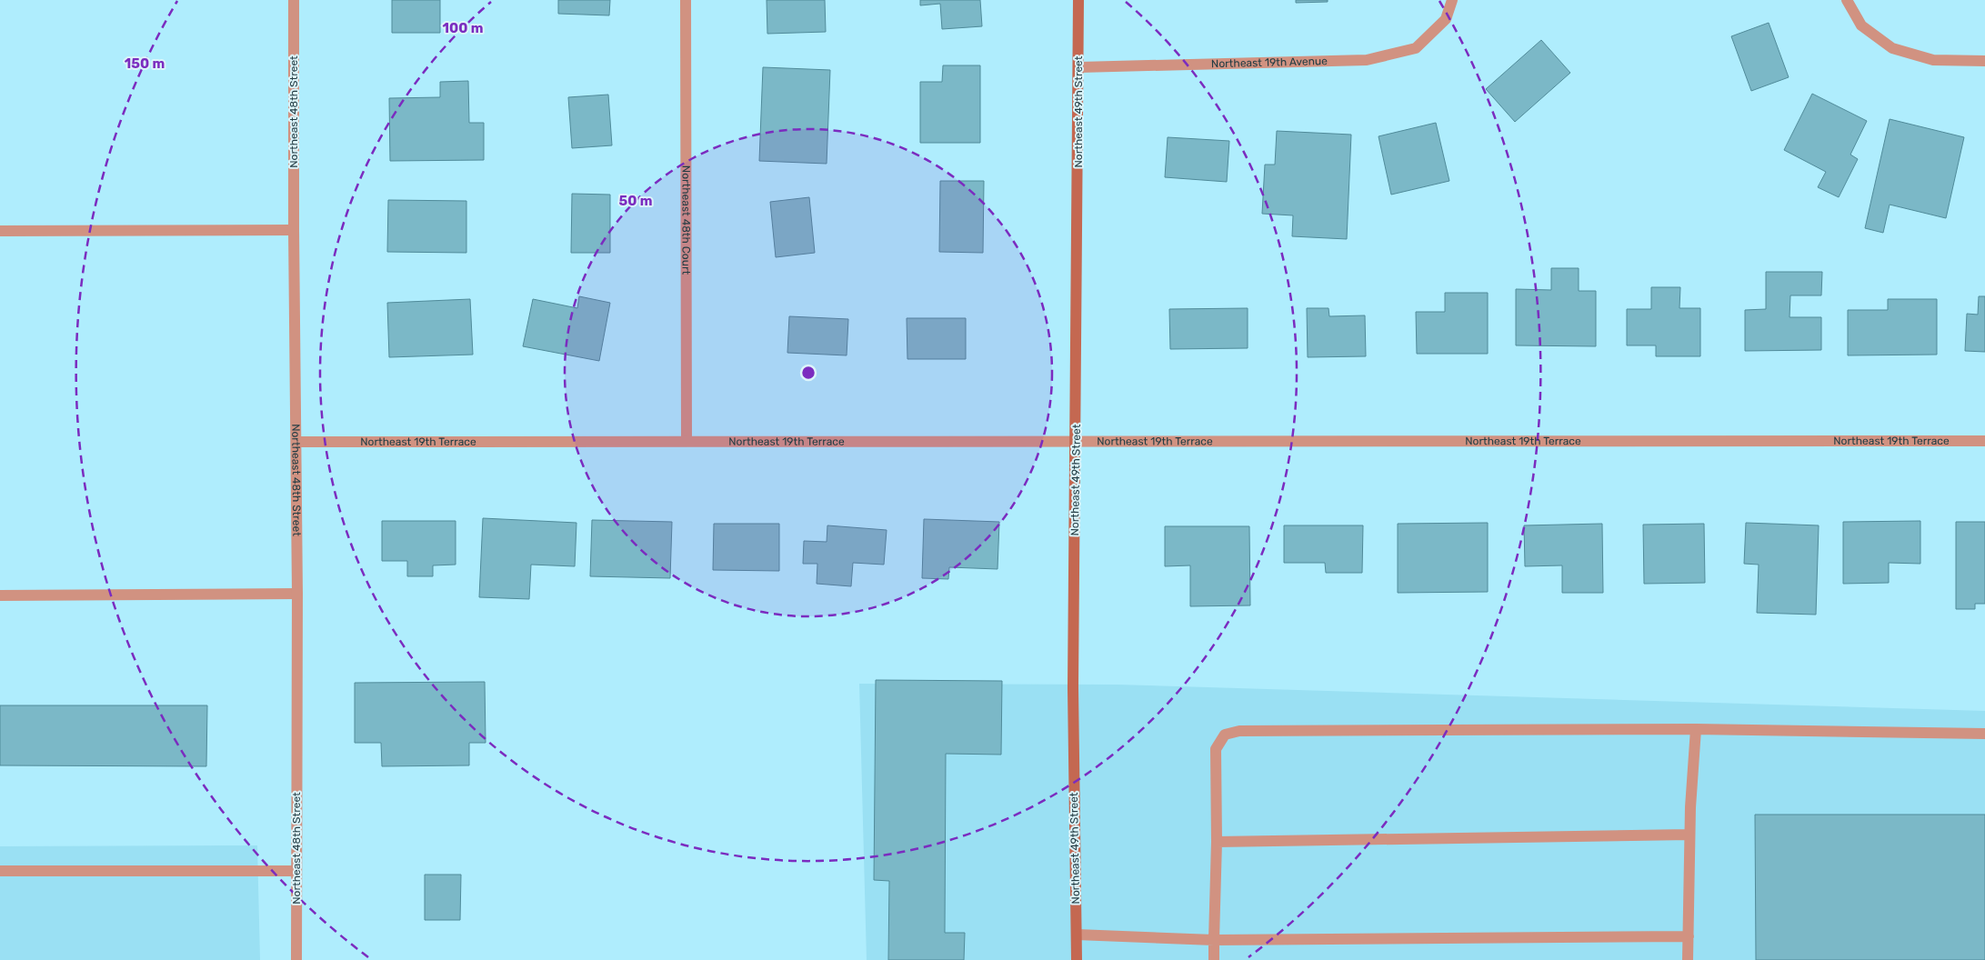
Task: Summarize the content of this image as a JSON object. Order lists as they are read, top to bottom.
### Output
{
  "streets": {
    "street": [
      "Northeast 19th Avenue",
      "Northeast 48th Street",
      "Northeast 49th Street",
      "Northeast 48th Court",
      "Northeast 19th Terrace"
    ]
  },
  "crossings": [
    ["Northeast 19th Avenue", "Northeast 49th Street"],
    ["Northeast 48th Street", "Northeast 19th Terrace"],
    ["Northeast 49th Street", "Northeast 19th Terrace"],
    ["Northeast 48th Court", "Northeast 19th Terrace"]
  ],
  "rings": ["100 m", "150 m", "50 m"]
}
